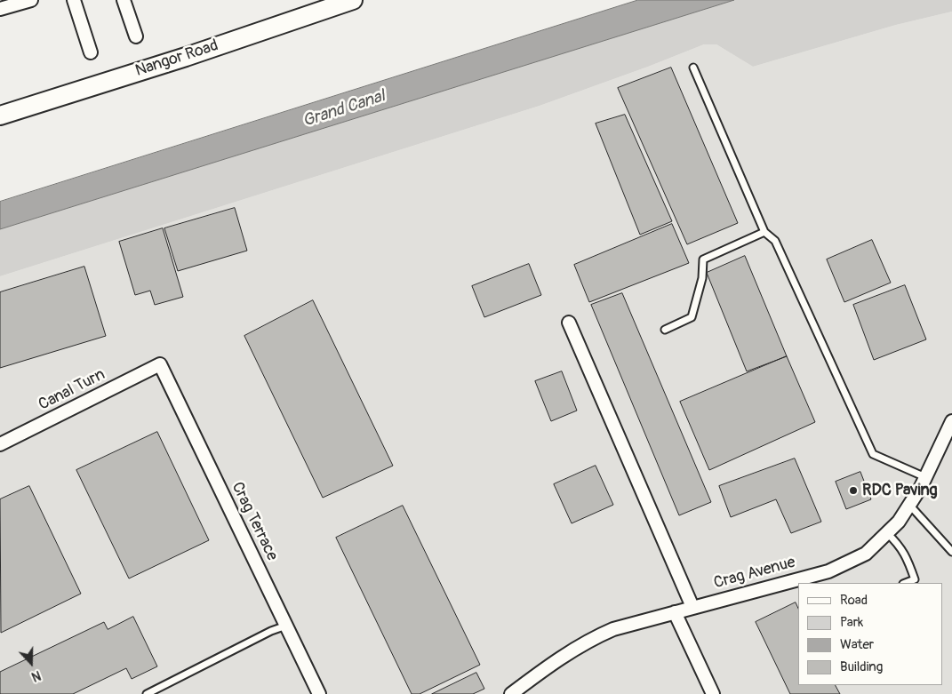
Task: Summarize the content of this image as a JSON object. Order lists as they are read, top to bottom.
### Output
{
  "streets": {
    "main road": ["Nangor Road"],
    "street": ["Canal Turn", "Crag Terrace", "Crag Avenue"]
  },
  "crossings": [
    ["Canal Turn", "Crag Terrace"]
  ],
  "water": ["Grand Canal"],
  "places": ["RDC Paving"],
  "legend": [
    "Road",
    "Park",
    "Water",
    "Building"
  ],
  "north": "bottom"
}
